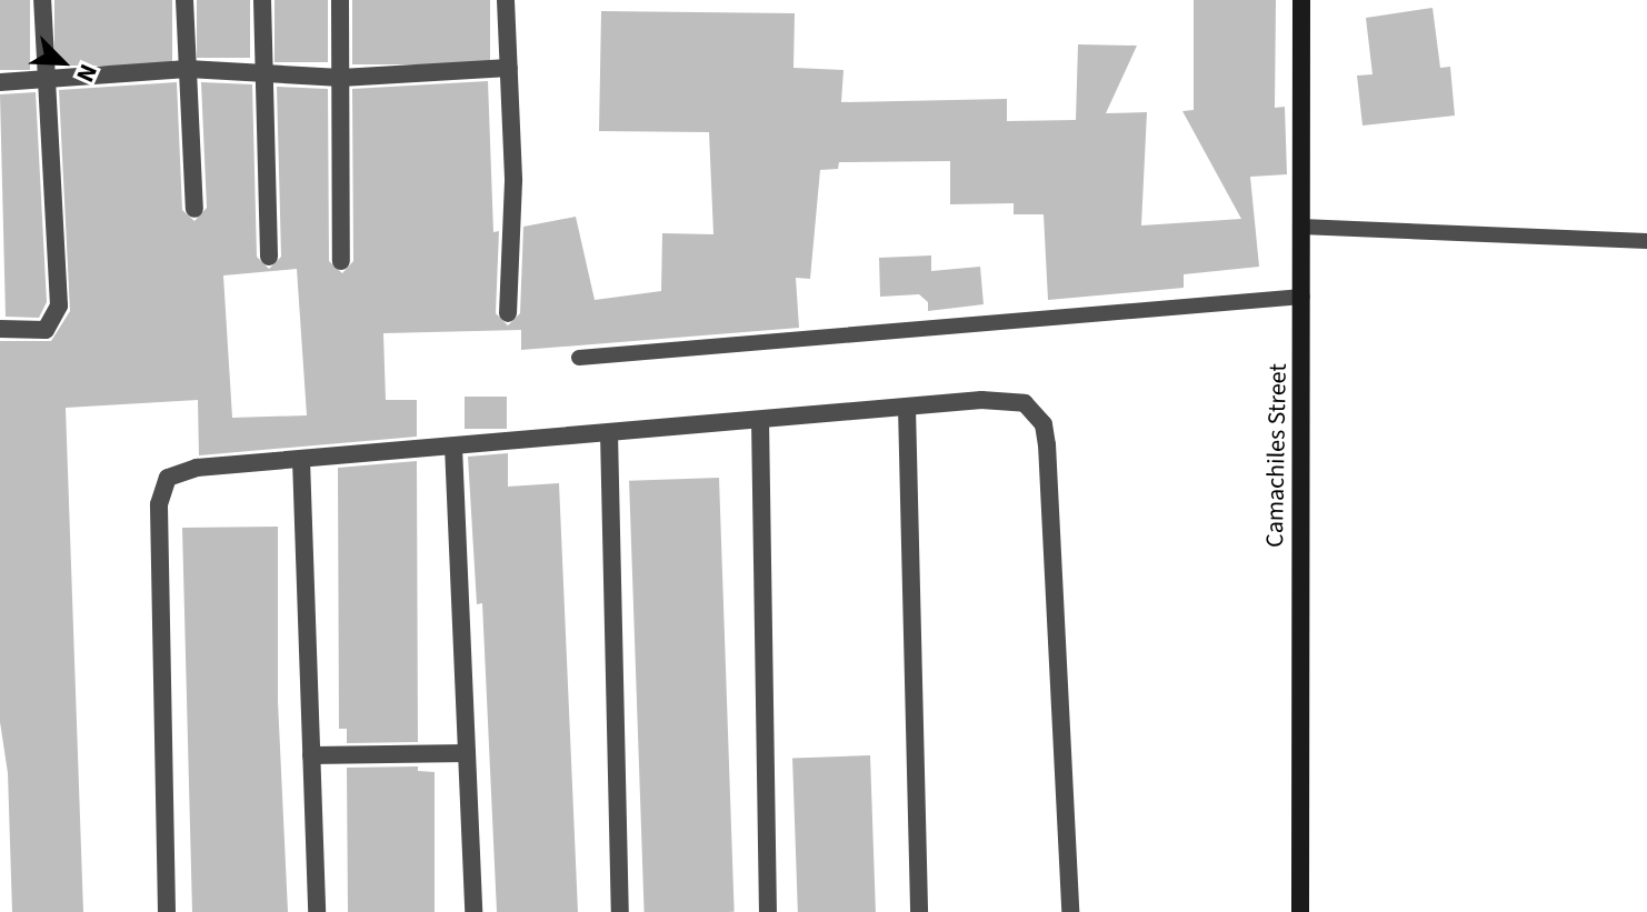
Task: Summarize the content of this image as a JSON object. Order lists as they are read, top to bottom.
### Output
{
  "streets": {
    "street": ["Camachiles Street"]
  },
  "north": "bottom right"
}
